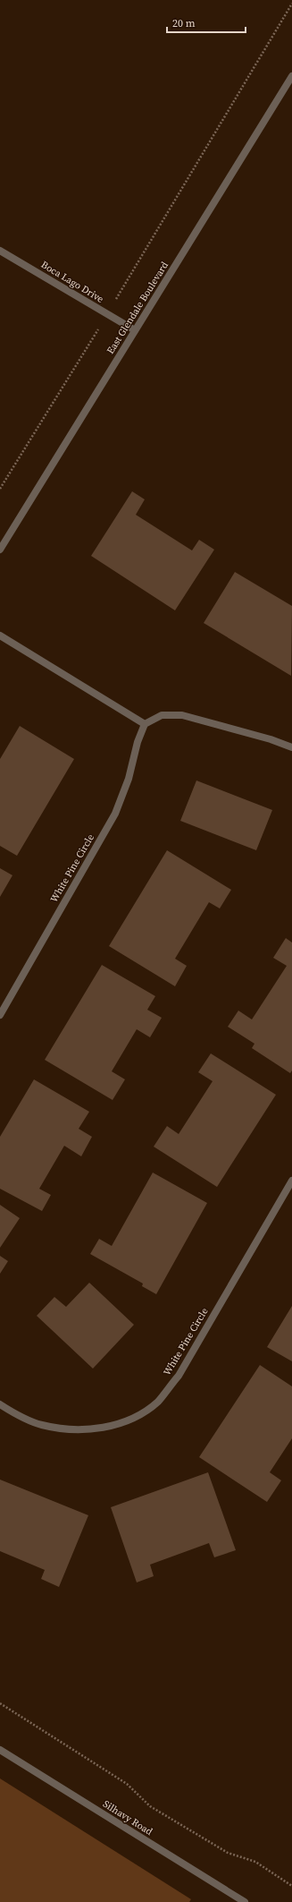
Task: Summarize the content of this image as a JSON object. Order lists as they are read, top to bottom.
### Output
{
  "streets": {
    "street": [
      "Boca Lago Drive",
      "East Glendale Boulevard",
      "White Pine Circle",
      "Silhavy Road"
    ]
  },
  "crossings": [
    ["Boca Lago Drive", "East Glendale Boulevard"]
  ],
  "scale_bar": "20 m"
}
